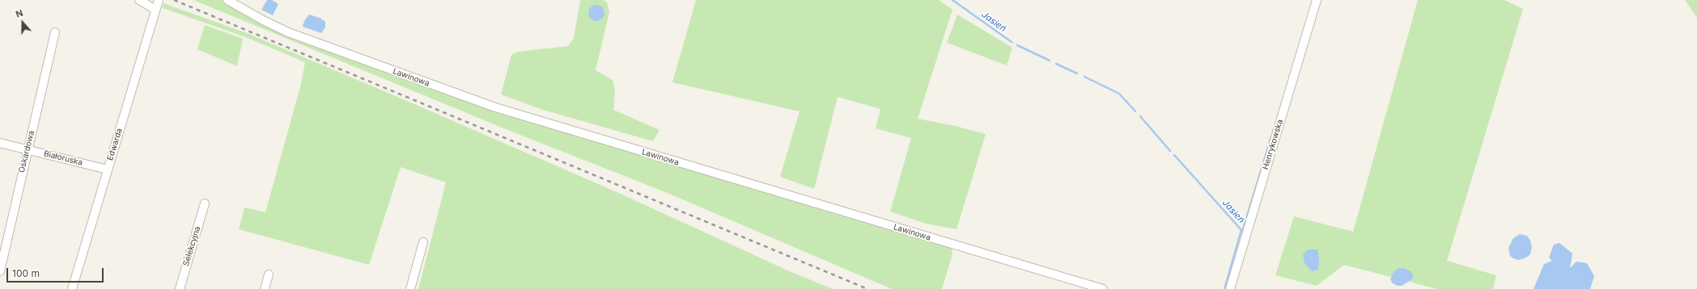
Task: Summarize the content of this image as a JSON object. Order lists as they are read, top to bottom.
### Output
{
  "streets": {
    "street": [
      "Lawinowa",
      "Edwarda",
      "Henrykowska",
      "Oskardowa",
      "Białoruska",
      "Selekcyjna"
    ]
  },
  "crossings": [
    ["Edwarda", "Białoruska"],
    ["Oskardowa", "Białoruska"]
  ],
  "water": ["Jasień"],
  "scale_bar": "100 m",
  "north": "top"
}
